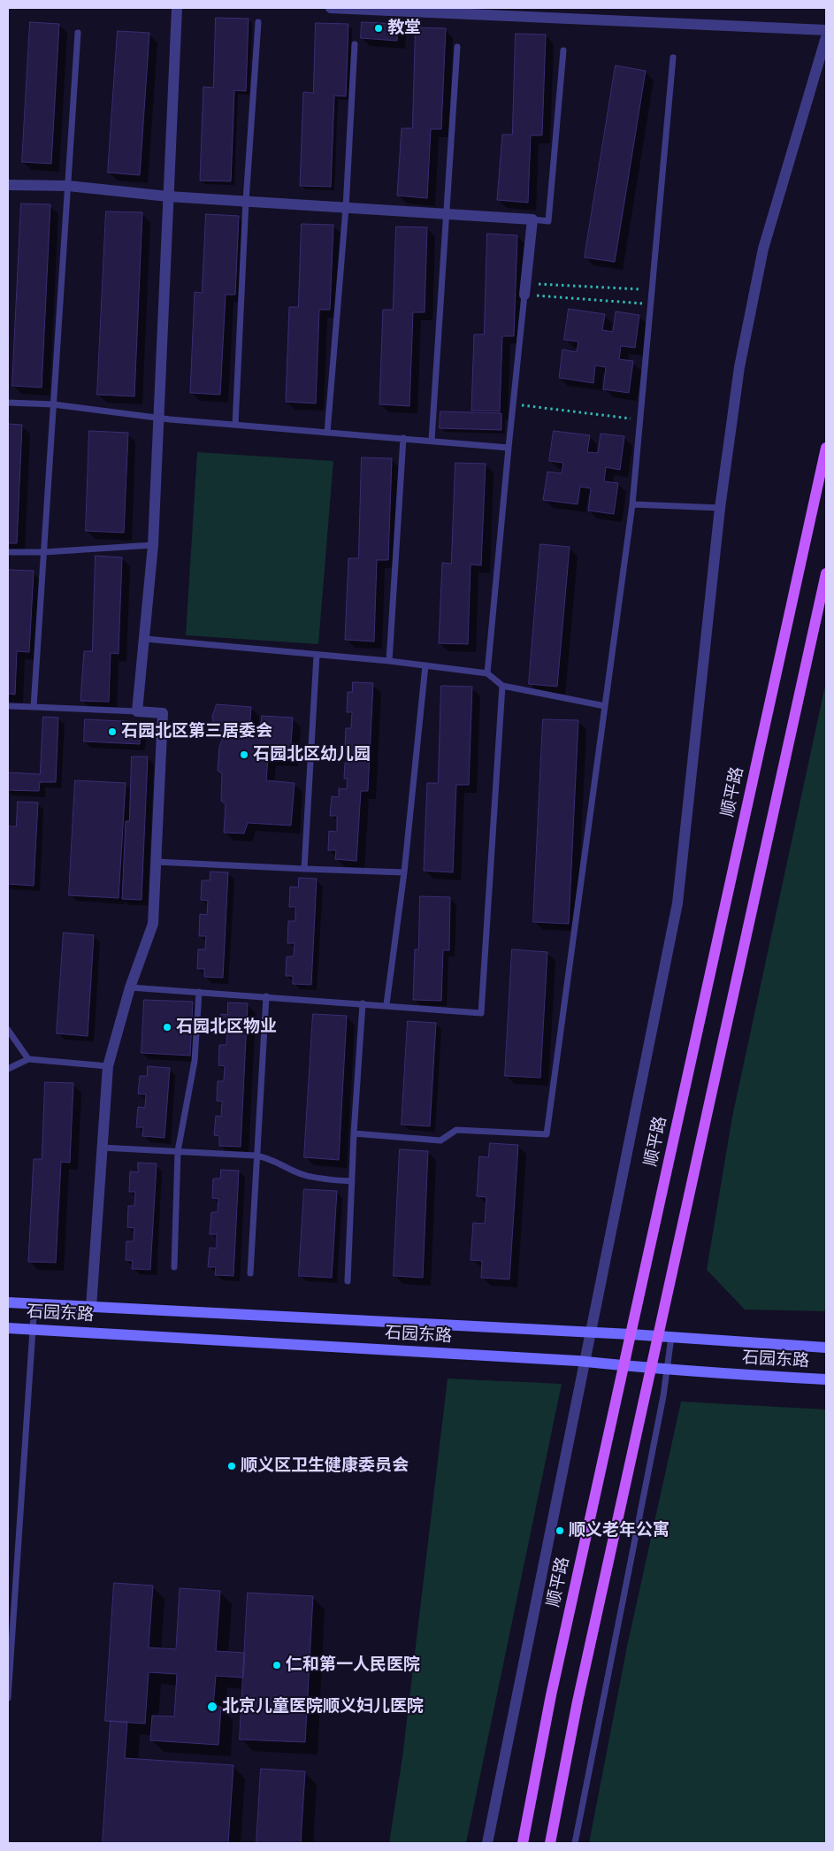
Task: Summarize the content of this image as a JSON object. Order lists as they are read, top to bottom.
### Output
{
  "streets": {
    "main road": ["顺平路", "石园东路"]
  },
  "crossings": [
    ["顺平路", "石园东路"]
  ],
  "places": [
    "教堂",
    "石园北区第三居委会",
    "石园北区幼儿园",
    "石园北区物业",
    "顺义区卫生健康委员会",
    "顺义老年公寓",
    "仁和第一人民医院",
    "北京儿童医院顺义妇儿医院"
  ]
}
